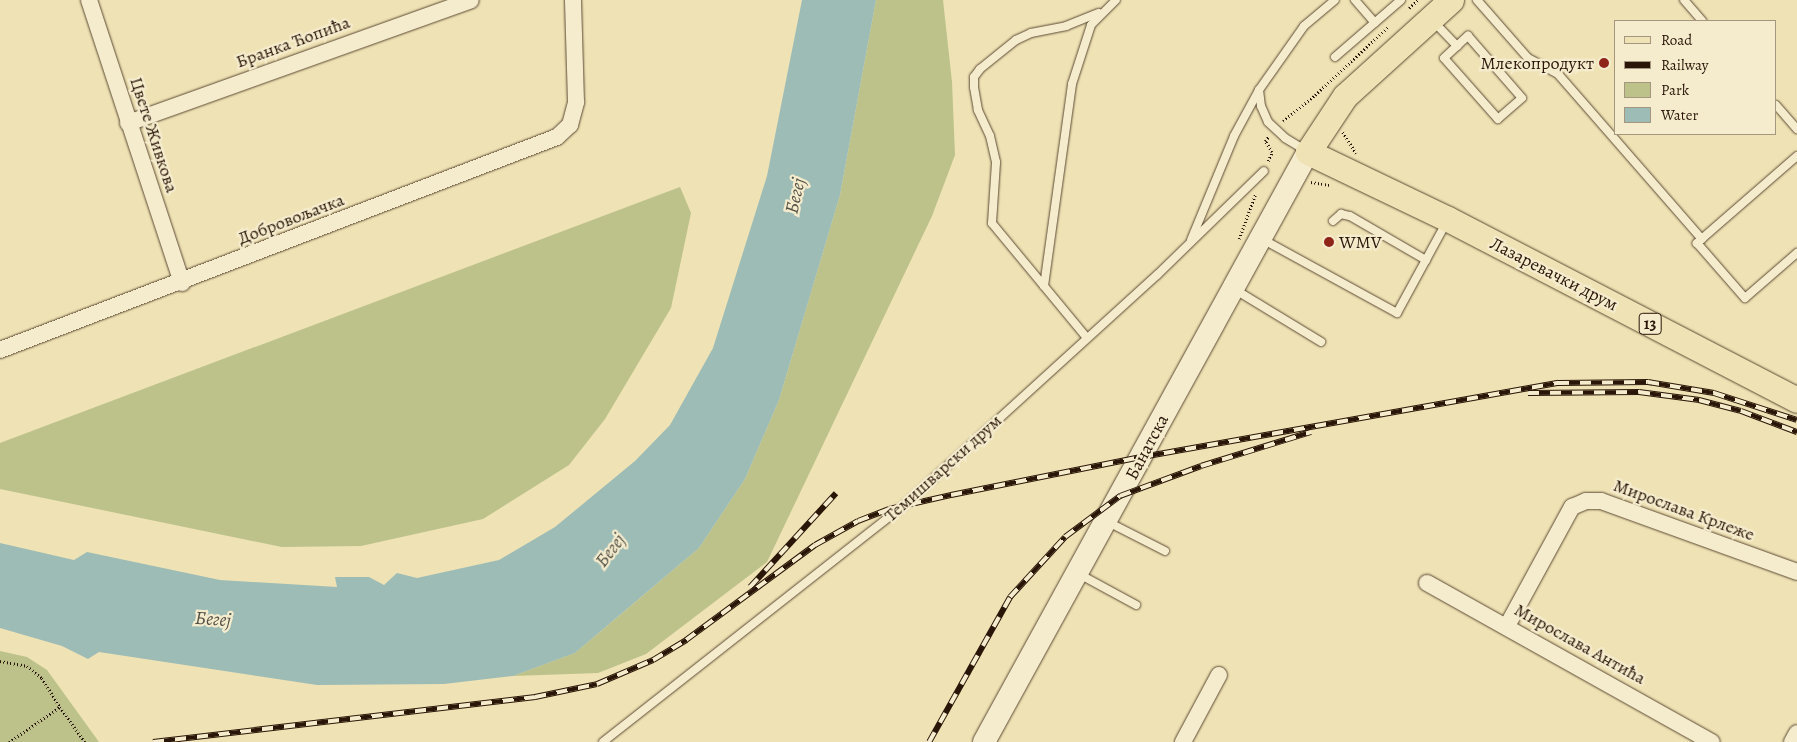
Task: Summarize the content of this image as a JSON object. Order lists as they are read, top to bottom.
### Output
{
  "streets": {
    "main road": ["Лазаревачки друм", "13", "Банатска"],
    "street": [
      "Бранка Ћопића",
      "Цвете Живкова",
      "Добровољачка",
      "Мирослава Крлеже",
      "Мирослава Антића"
    ],
    "lane": ["Темишварски друм"]
  },
  "crossings": [
    ["Бранка Ћопића", "Цвете Живкова"],
    ["Цвете Живкова", "Добровољачка"],
    ["Лазаревачки друм", "Банатска"],
    ["Мирослава Крлеже", "Мирослава Антића"]
  ],
  "water": ["Бегеј"],
  "places": ["Млекопродукт", "WMV"],
  "legend": [
    "Road",
    "Railway",
    "Park",
    "Water"
  ]
}
